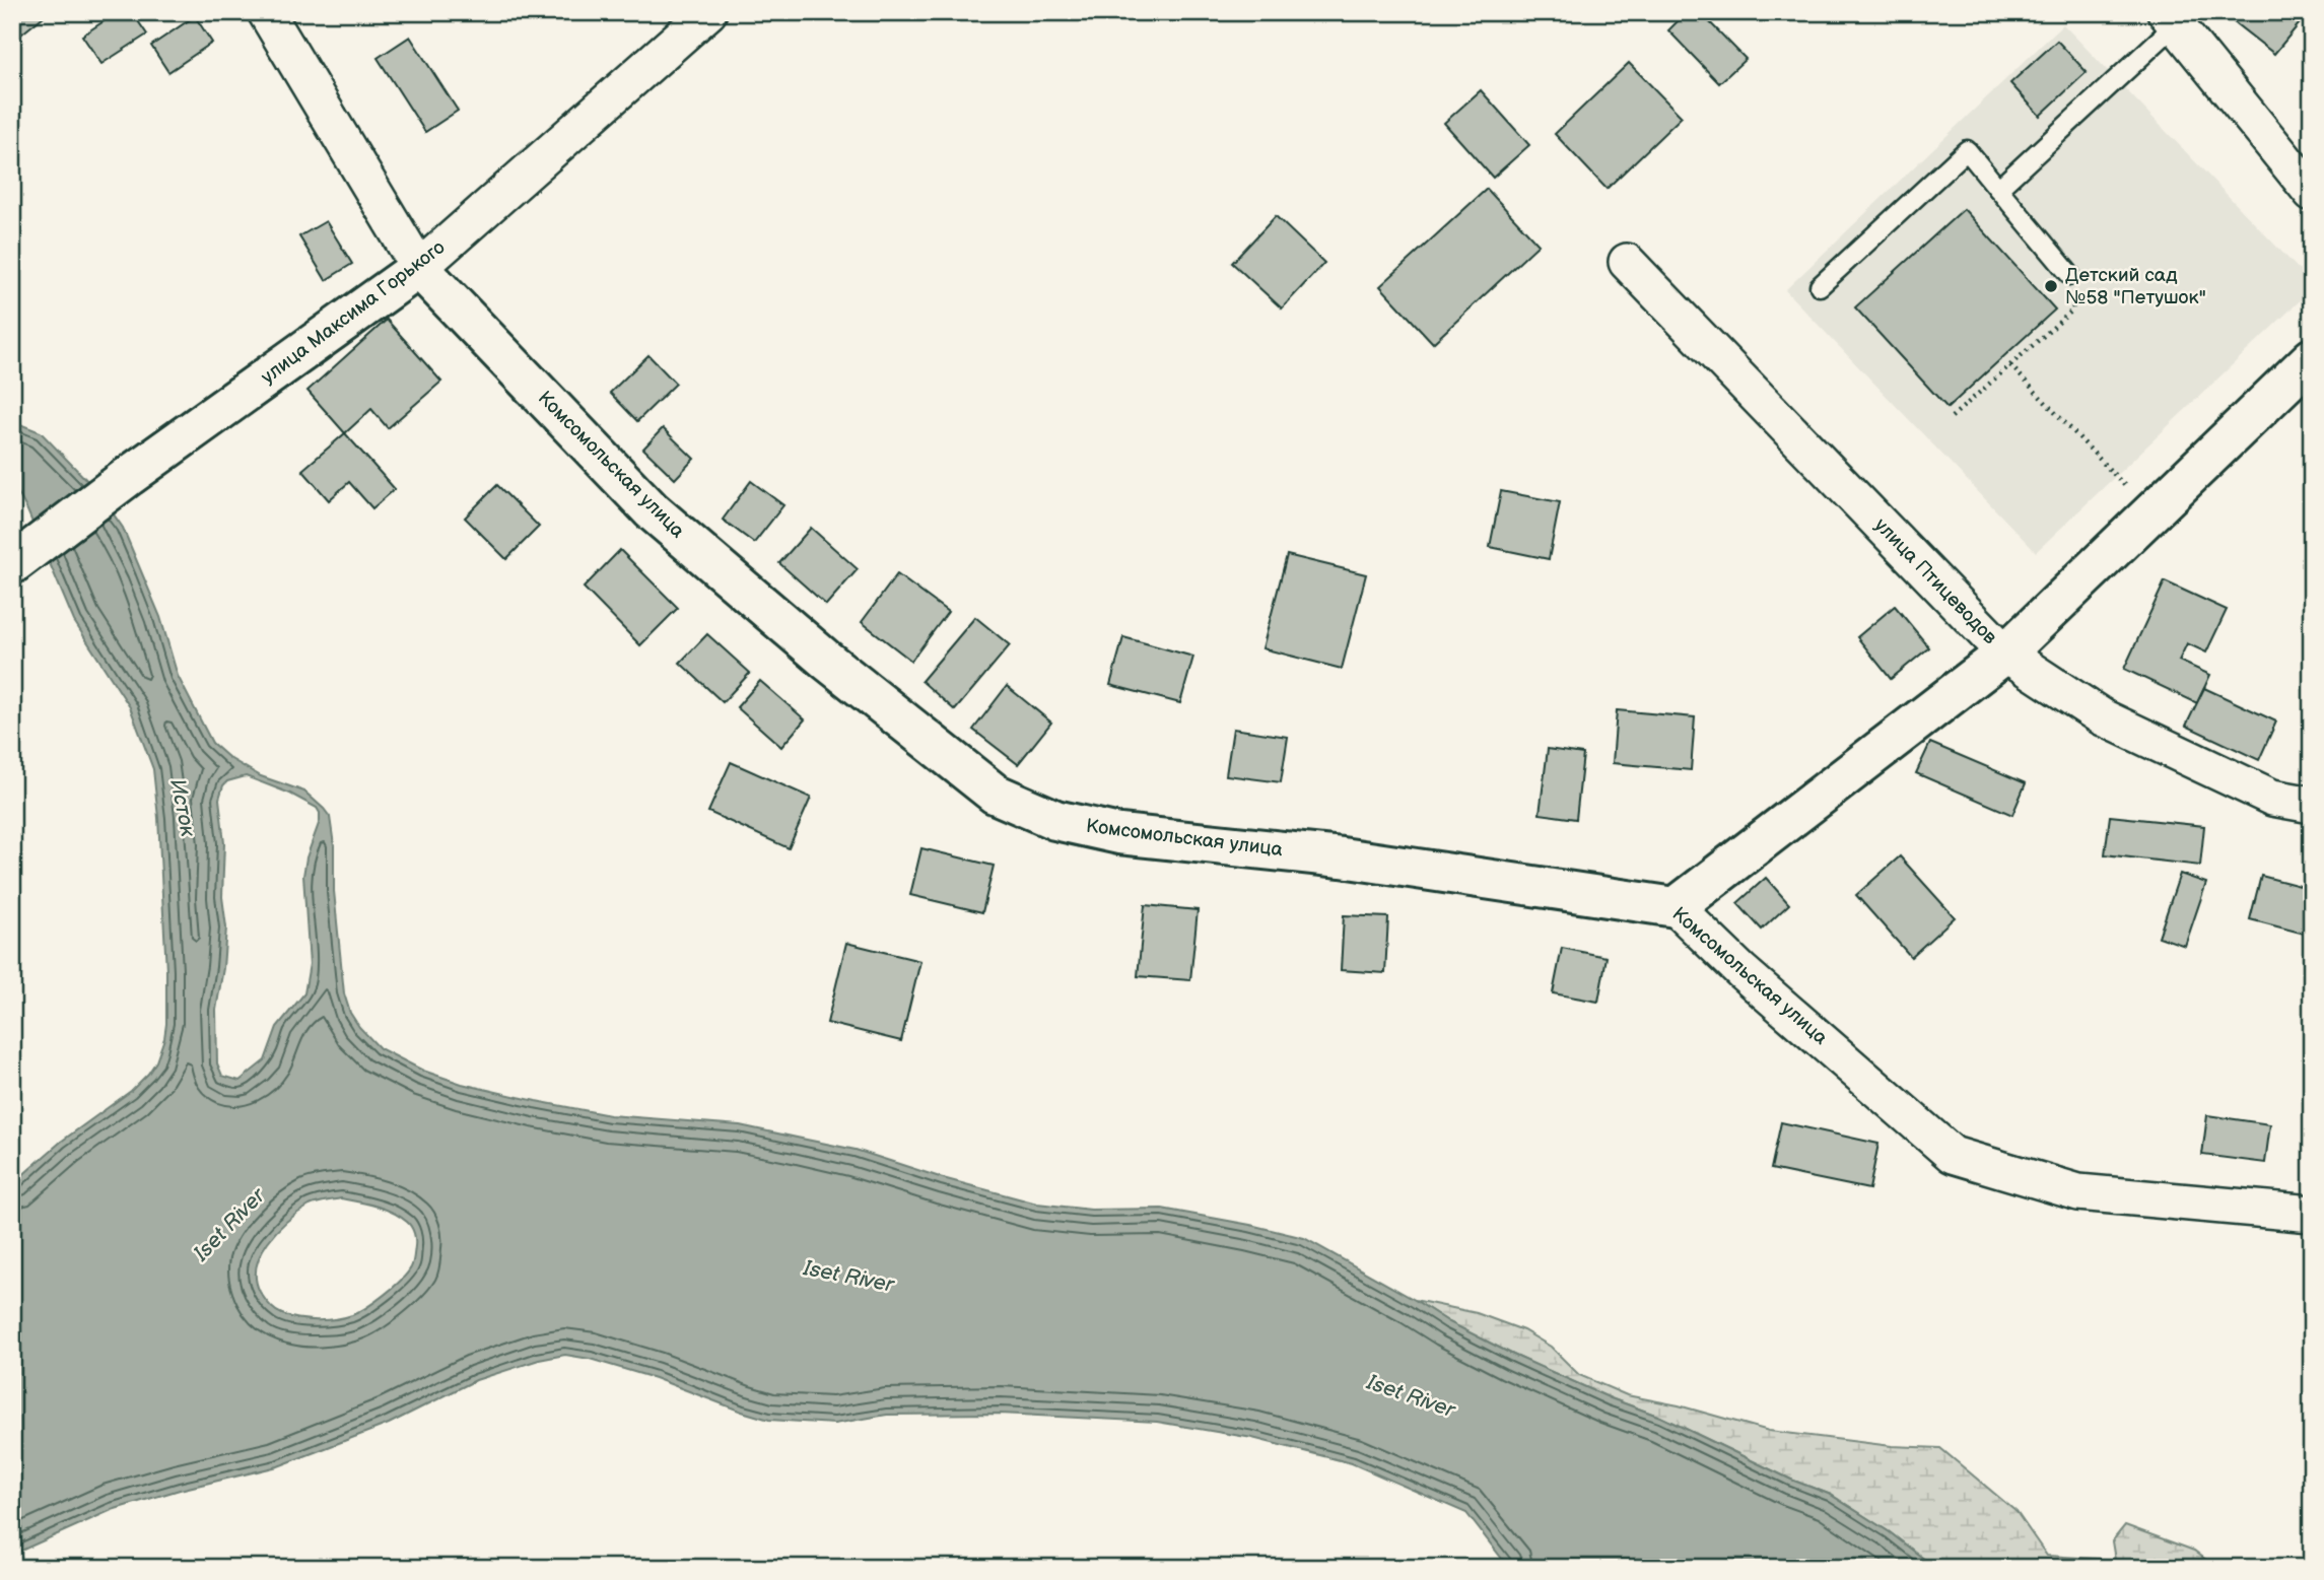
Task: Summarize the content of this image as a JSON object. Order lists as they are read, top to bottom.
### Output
{
  "streets": {
    "street": ["улица Максима Горького", "Комсомольская улица", "улица Птицеводов"]
  },
  "crossings": [
    ["улица Максима Горького", "Комсомольская улица"]
  ],
  "water": ["Исток", "Iset River"],
  "places": ["Детский сад №58 \"Петушок\""]
}
